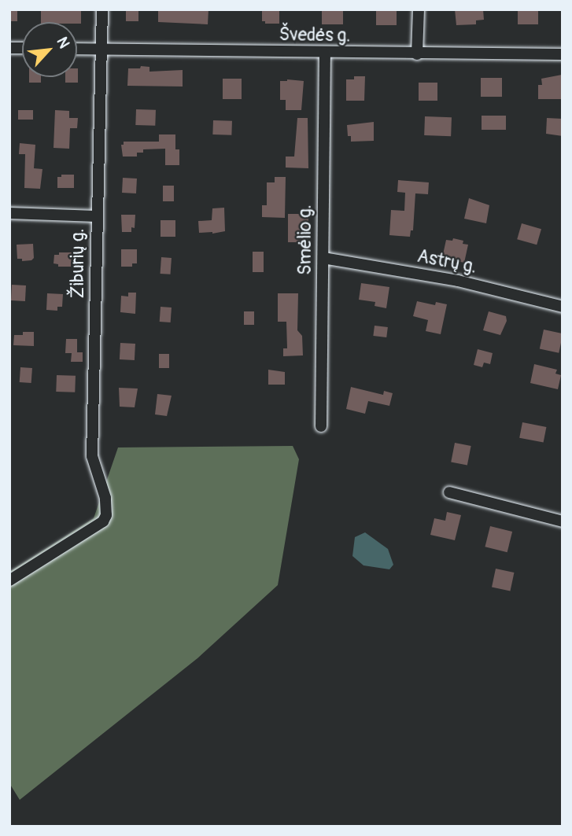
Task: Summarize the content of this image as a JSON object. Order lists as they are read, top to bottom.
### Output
{
  "streets": {
    "street": [
      "Švedės g.",
      "Smėlio g.",
      "Astrų g.",
      "Žiburių g."
    ]
  },
  "crossings": [
    ["Švedės g.", "Smėlio g."],
    ["Švedės g.", "Žiburių g."],
    ["Smėlio g.", "Astrų g."]
  ],
  "north": "top right"
}
